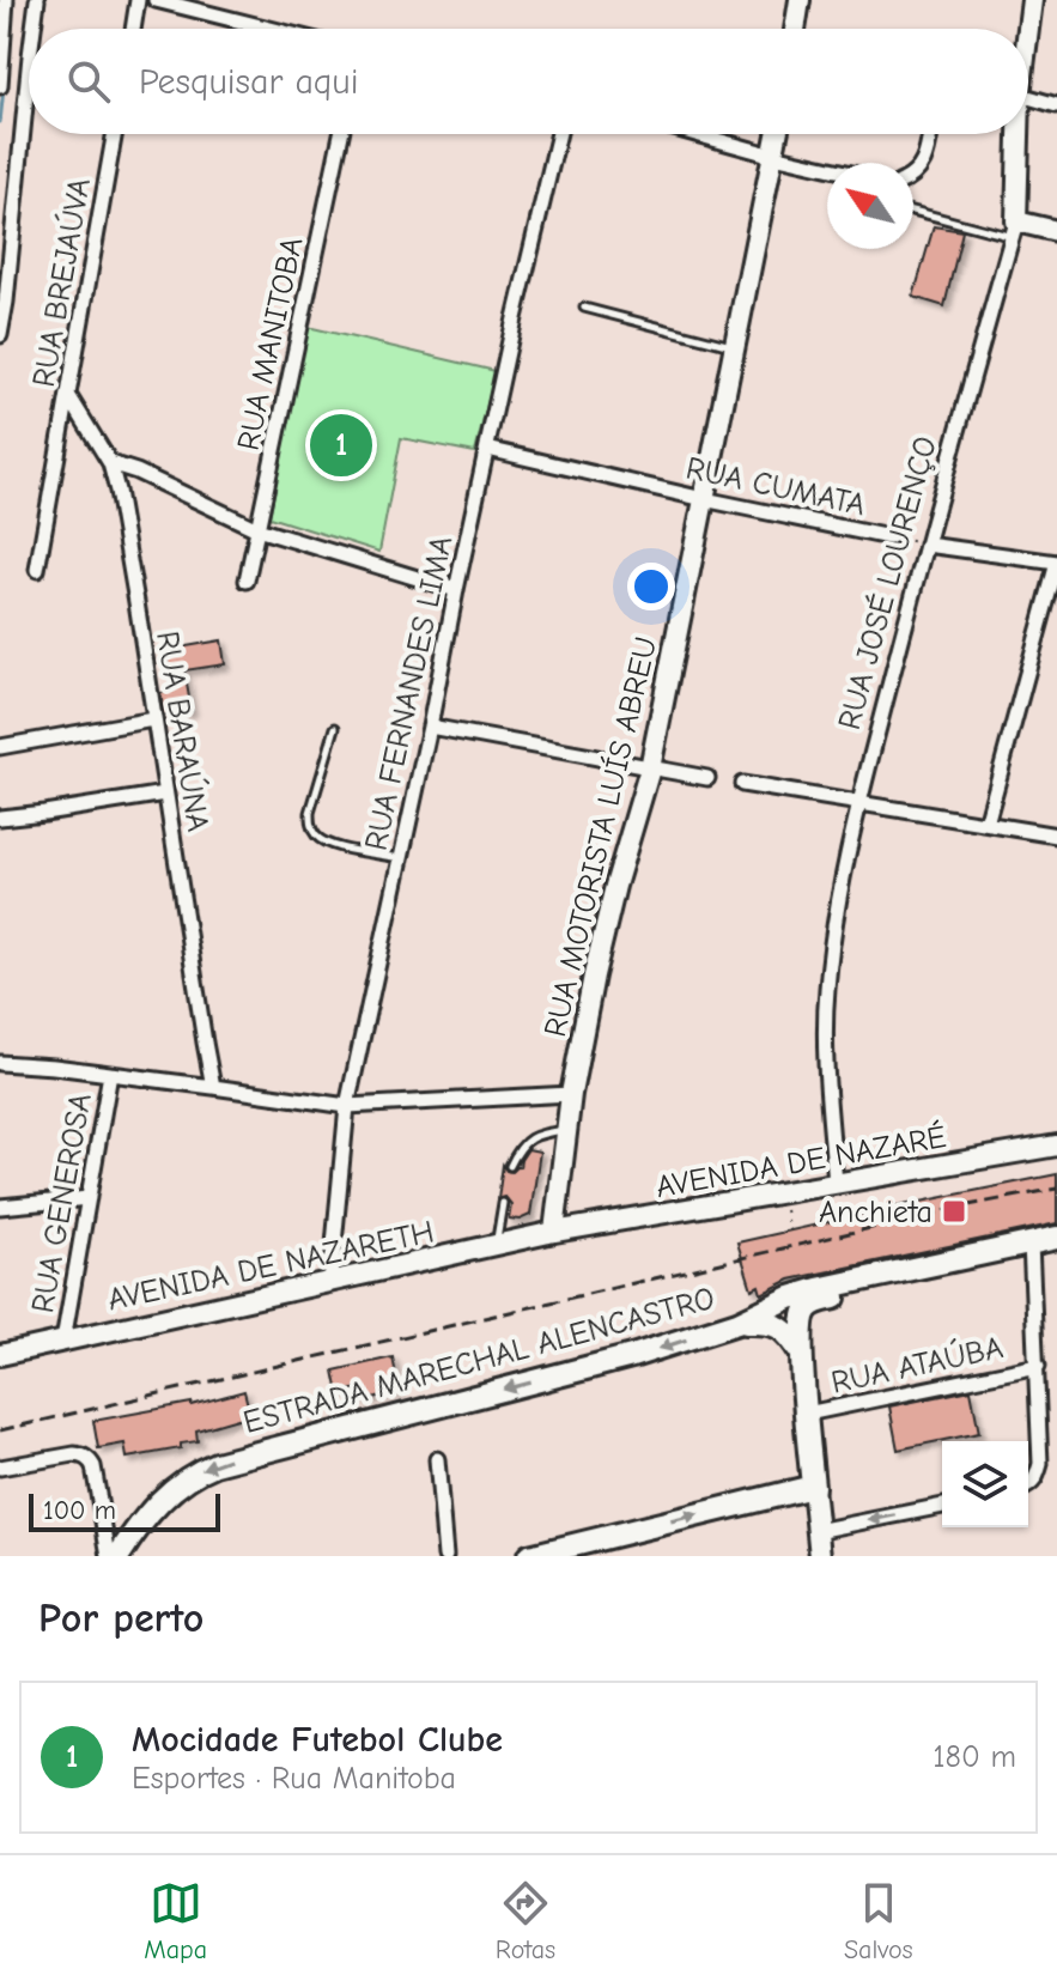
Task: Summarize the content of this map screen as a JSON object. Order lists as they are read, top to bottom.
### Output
{
  "streets": {
    "main road": [
      "RUA JOSÉ LOURENÇO",
      "RUA MOTORISTA LUÍS ABREU",
      "AVENIDA DE NAZARÉ",
      "AVENIDA DE NAZARETH",
      "ESTRADA MARECHAL ALENCASTRO"
    ],
    "street": [
      "RUA BREJAÚVA",
      "RUA MANITOBA",
      "RUA CUMATA",
      "RUA FERNANDES LIMA",
      "RUA BARAÚNA",
      "RUA GENEROSA",
      "RUA ATAÚBA"
    ]
  },
  "crossings": [
    ["RUA BREJAÚVA", "RUA BARAÚNA"],
    ["RUA CUMATA", "RUA JOSÉ LOURENÇO"],
    ["RUA CUMATA", "RUA FERNANDES LIMA"],
    ["RUA CUMATA", "RUA MOTORISTA LUÍS ABREU"],
    ["RUA JOSÉ LOURENÇO", "AVENIDA DE NAZARÉ"],
    ["RUA FERNANDES LIMA", "AVENIDA DE NAZARETH"],
    ["RUA MOTORISTA LUÍS ABREU", "AVENIDA DE NAZARÉ"],
    ["RUA MOTORISTA LUÍS ABREU", "AVENIDA DE NAZARETH"],
    ["AVENIDA DE NAZARÉ", "AVENIDA DE NAZARETH"],
    ["RUA GENEROSA", "AVENIDA DE NAZARETH"]
  ],
  "places": {
    "transit": ["Anchieta"]
  },
  "scale_bar": "100 m",
  "north": "top left",
  "page": {
    "search": "Pesquisar aqui",
    "pins": "1",
    "scale": "100 m",
    "heading": "Por perto",
    "list": [
      {
        "mark": "1",
        "name": "Mocidade Futebol Clube",
        "note": "Esportes · Rua Manitoba",
        "value": "180 m"
      }
    ],
    "nav": ["Mapa", "Rotas", "Salvos"]
  }
}
